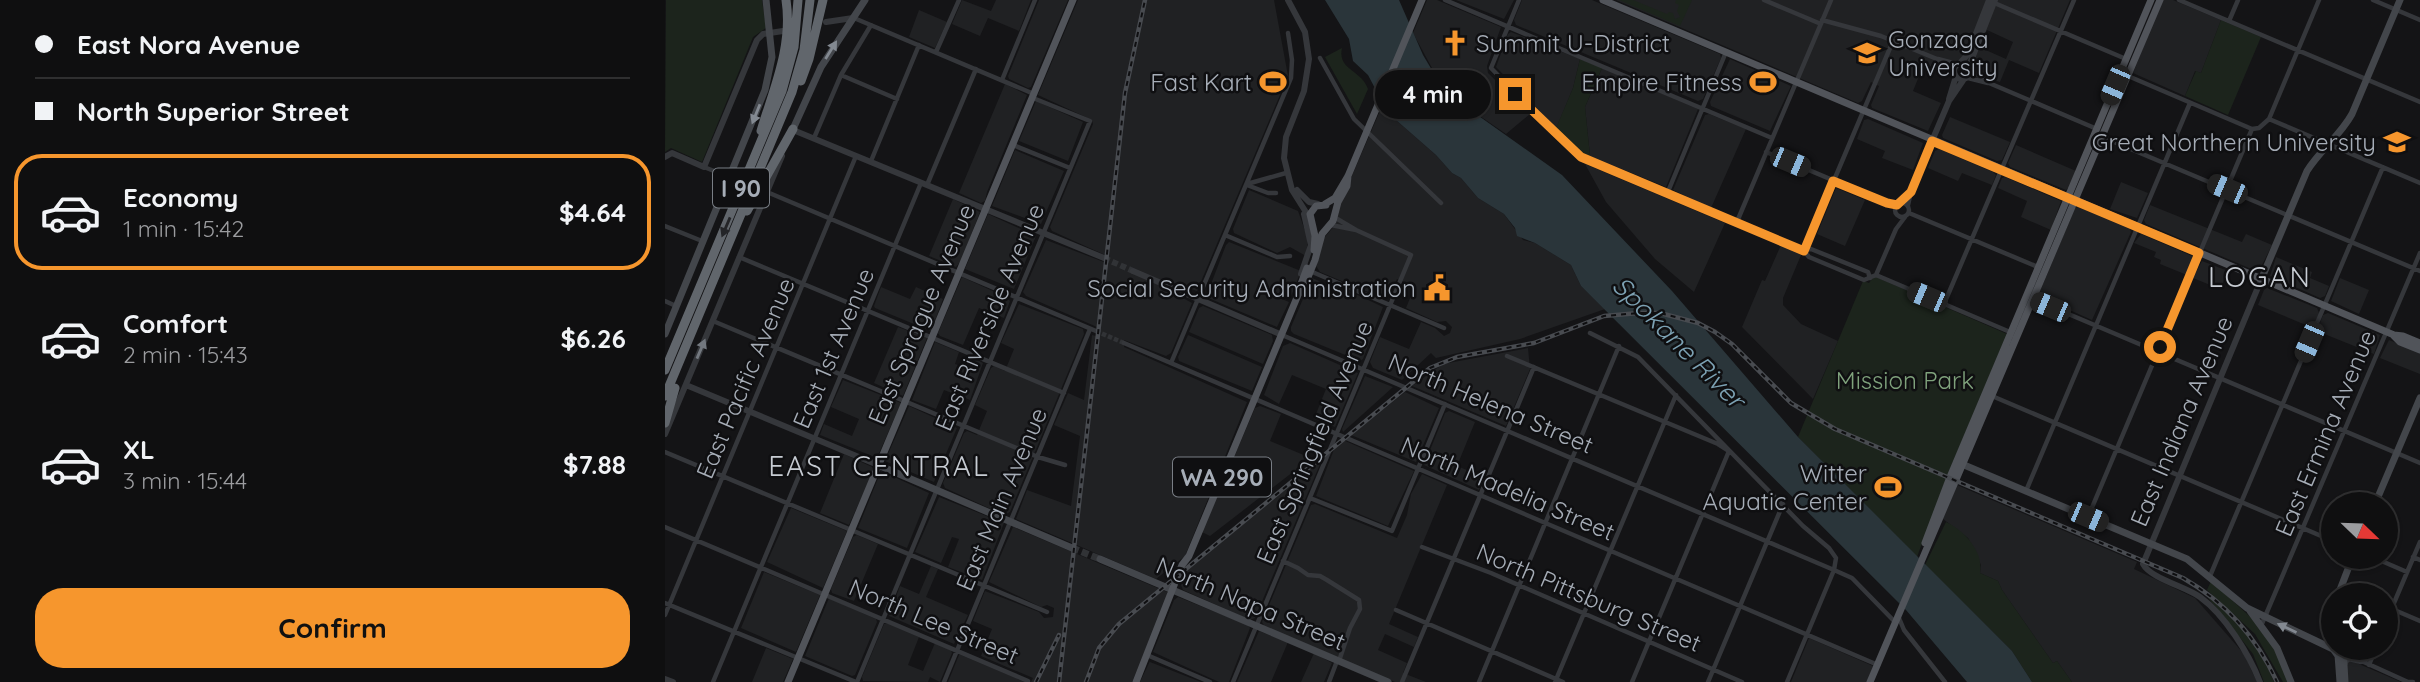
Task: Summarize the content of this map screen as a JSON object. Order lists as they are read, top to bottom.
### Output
{
  "streets": {
    "highway": ["I 90"],
    "main road": [
      "East Sprague Avenue",
      "East Indiana Avenue",
      "WA 290",
      "North Napa Street"
    ],
    "street": [
      "East Riverside Avenue",
      "East 1st Avenue",
      "East Pacific Avenue",
      "North Helena Street",
      "East Ermina Avenue",
      "East Springfield Avenue",
      "North Madelia Street",
      "East Main Avenue",
      "North Pittsburg Street",
      "North Lee Street"
    ]
  },
  "crossings": [
    ["East Sprague Avenue", "East Riverside Avenue"],
    ["East Sprague Avenue", "North Lee Street"],
    ["East Riverside Avenue", "East Main Avenue"],
    ["East Riverside Avenue", "North Lee Street"],
    ["East 1st Avenue", "North Lee Street"],
    ["East Pacific Avenue", "North Lee Street"],
    ["North Helena Street", "East Springfield Avenue"],
    ["North Helena Street", "WA 290"],
    ["East Springfield Avenue", "North Madelia Street"],
    ["East Springfield Avenue", "North Napa Street"],
    ["WA 290", "North Madelia Street"],
    ["WA 290", "North Napa Street"],
    ["East Main Avenue", "North Lee Street"]
  ],
  "districts": ["LOGAN", "EAST CENTRAL"],
  "water": ["Spokane River"],
  "parks": ["Mission Park"],
  "places": {
    "church": ["Summit U-District"],
    "school or university": ["Gonzaga University", "Great Northern University"],
    "sports": ["Fast Kart", "Empire Fitness", "Witter Aquatic Center"],
    "public building": ["Social Security Administration"]
  },
  "north": "bottom right",
  "page": {
    "banner": ["East Nora Avenue", "North Superior Street"],
    "bubble": "4 min",
    "list": [
      {
        "name": "Economy",
        "note": "1 min · 15:42",
        "value": "$4.64"
      },
      {
        "name": "Comfort",
        "note": "2 min · 15:43",
        "value": "$6.26"
      },
      {
        "name": "XL",
        "note": "3 min · 15:44",
        "value": "$7.88"
      }
    ],
    "buttons": "Confirm"
  }
}
